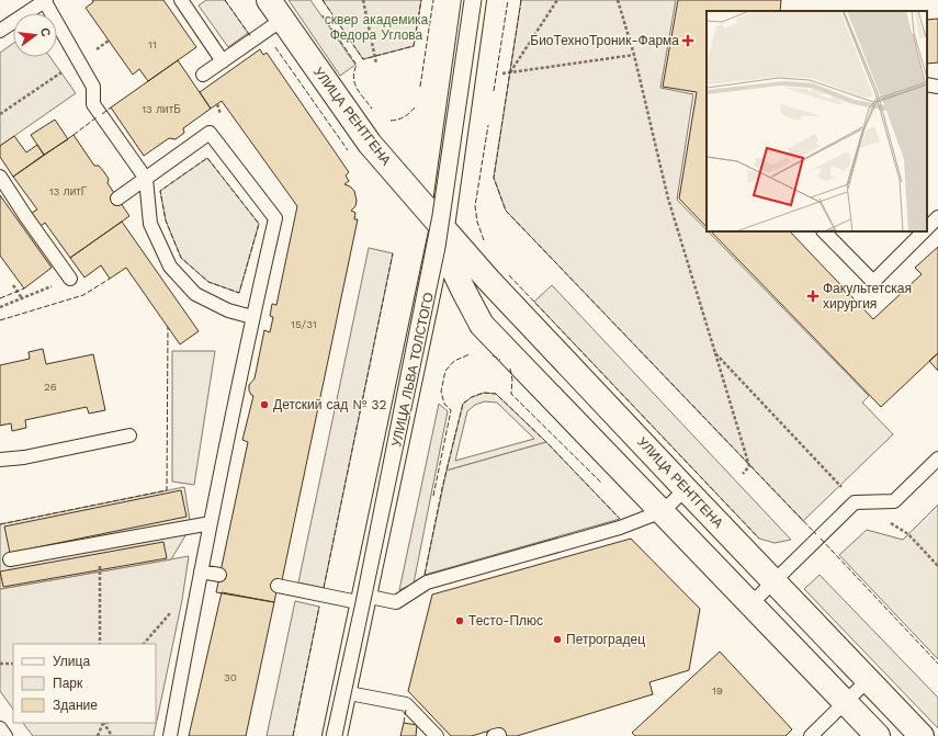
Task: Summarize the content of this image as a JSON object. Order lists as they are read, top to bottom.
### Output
{
  "streets": {
    "street": ["УЛИЦА РЕНТГЕНА", "УЛИЦА ЛЬВА ТОЛСТОГО"]
  },
  "crossings": [
    ["УЛИЦА РЕНТГЕНА", "УЛИЦА ЛЬВА ТОЛСТОГО"]
  ],
  "parks": ["сквер академика Федора Углова"],
  "places": {
    "health": ["БиоТехноТроник-Фарма", "Факультетская хирургия"],
    "other": ["Детский сад № 32", "Тесто-Плюс", "Петроградец"]
  },
  "house_numbers": [
    "11",
    "13 литБ",
    "13 литГ",
    "15/31",
    "26",
    "30",
    "19"
  ],
  "legend": ["Улица", "Парк", "Здание"],
  "north": "right"
}
